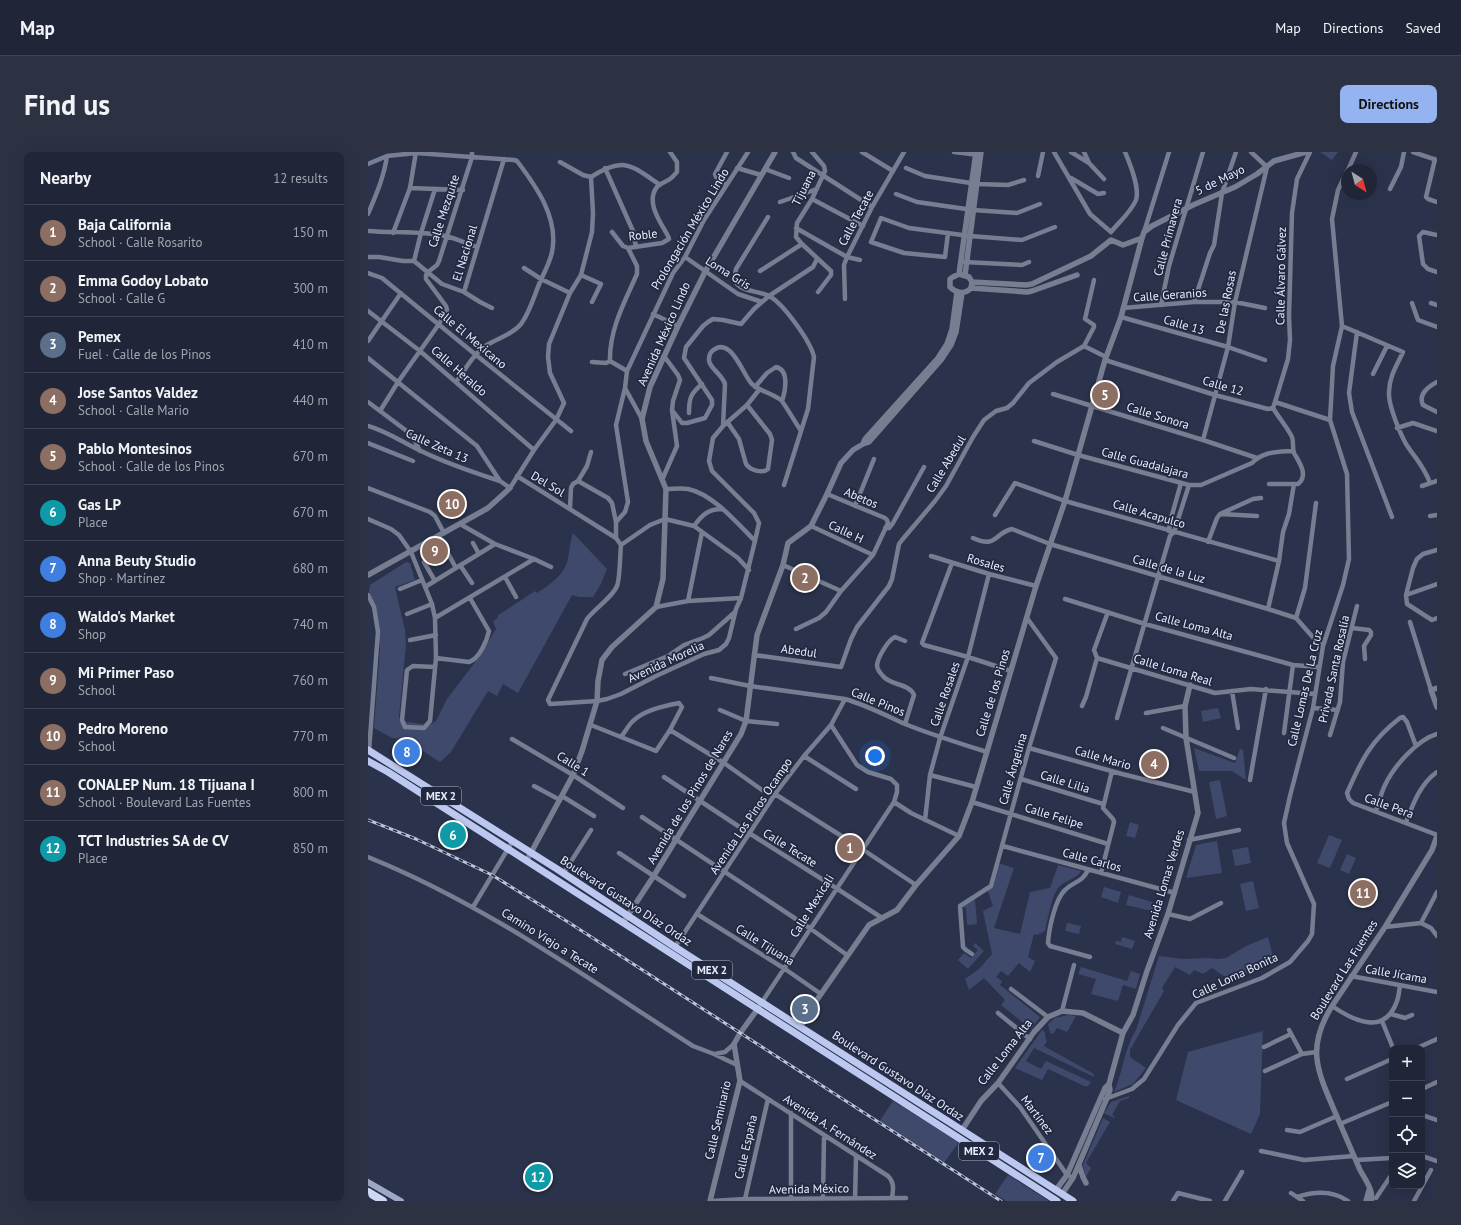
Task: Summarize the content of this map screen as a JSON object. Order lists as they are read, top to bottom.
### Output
{
  "streets": {
    "main road": ["MEX 2", "Boulevard Gustavo Díaz Ordaz"],
    "street": [
      "5 de Mayo",
      "Tijuana",
      "Calle Mezquite",
      "Calle Tecate",
      "Prolongación México Lindo",
      "Roble",
      "Calle Primavera",
      "El Nacional",
      "Loma Gris",
      "Calle Álvaro Gálvez",
      "Calle Geranios",
      "De las Rosas",
      "Calle 13",
      "Avenida México Lindo",
      "Calle El Mexicano",
      "Calle Heraldo",
      "Calle 12",
      "Calle Sonora",
      "Calle Zeta 13",
      "Calle Guadalajara",
      "Calle Abedul",
      "Del Sol",
      "Abetos",
      "Calle Acapulco",
      "Calle H",
      "Rosales",
      "Calle de la Luz",
      "Calle Loma Alta",
      "Abedul",
      "Avenida Morelia",
      "Privada Santa Rosalía",
      "Calle Loma Real",
      "Calle Lomas De La Cruz",
      "Calle de los Pinos",
      "Calle Rosales",
      "Calle Pinos",
      "Calle Mario",
      "Calle 1",
      "Calle Ángelina",
      "Calle Lilia",
      "Avenida de los Pinos de Nares",
      "Calle Pera",
      "Avenida Los Pinos Ocampo",
      "Calle Felipe",
      "Calle Carlos",
      "Avenida Lomas Verdes",
      "Calle Mexicali",
      "Camino Viejo a Tecate",
      "Calle Tijuana",
      "Boulevard Las Fuentes",
      "Calle Jícama",
      "Calle Loma Bonita",
      "Martínez",
      "Calle Seminario",
      "Avenida A. Fernández",
      "Calle España",
      "Avenida México"
    ]
  },
  "crossings": [
    ["5 de Mayo", "Calle Primavera"],
    ["5 de Mayo", "Calle Álvaro Gálvez"],
    ["5 de Mayo", "De las Rosas"],
    ["5 de Mayo", "Calle de los Pinos"],
    ["Calle Mezquite", "El Nacional"],
    ["Calle Tecate", "Calle de los Pinos"],
    ["Calle Tecate", "Avenida Los Pinos Ocampo"],
    ["Calle Tecate", "Calle Mexicali"],
    ["Prolongación México Lindo", "Loma Gris"],
    ["Prolongación México Lindo", "Del Sol"],
    ["Calle Primavera", "Calle Geranios"],
    ["Loma Gris", "Avenida México Lindo"],
    ["Calle Geranios", "De las Rosas"],
    ["Calle Geranios", "Calle de los Pinos"],
    ["De las Rosas", "Calle 13"],
    ["De las Rosas", "Calle 12"],
    ["De las Rosas", "Calle Sonora"],
    ["Calle 13", "Calle de los Pinos"],
    ["Calle 12", "Calle de los Pinos"],
    ["Calle Sonora", "Calle Guadalajara"],
    ["Calle Sonora", "Calle de los Pinos"],
    ["Calle Guadalajara", "Calle de los Pinos"],
    ["Calle Abedul", "Abedul"],
    ["Del Sol", "Avenida Morelia"],
    ["Abetos", "Avenida de los Pinos de Nares"],
    ["Calle Acapulco", "Calle de los Pinos"],
    ["Calle H", "Avenida de los Pinos de Nares"],
    ["Rosales", "Calle de los Pinos"],
    ["Rosales", "Calle Rosales"],
    ["Calle de la Luz", "Calle Lomas De La Cruz"],
    ["Calle de la Luz", "Calle de los Pinos"],
    ["Calle Loma Alta", "Calle Lomas De La Cruz"],
    ["Calle Loma Alta", "Avenida Lomas Verdes"],
    ["Calle Loma Alta", "Boulevard Gustavo Díaz Ordaz"],
    ["Calle Loma Alta", "Martínez"],
    ["Abedul", "Avenida de los Pinos de Nares"],
    ["Calle Loma Real", "Calle Lomas De La Cruz"],
    ["Calle Loma Real", "Avenida Lomas Verdes"],
    ["Calle Lomas De La Cruz", "Calle Loma Bonita"],
    ["Calle de los Pinos", "Calle Pinos"],
    ["Calle de los Pinos", "Calle Ángelina"],
    ["Calle de los Pinos", "Calle Felipe"],
    ["Calle de los Pinos", "Boulevard Gustavo Díaz Ordaz"],
    ["Calle de los Pinos", "Calle Tijuana"],
    ["Calle Rosales", "Calle Pinos"],
    ["Calle Pinos", "Avenida de los Pinos de Nares"],
    ["Calle Pinos", "Avenida Los Pinos Ocampo"],
    ["Calle Mario", "Calle Ángelina"],
    ["Calle Mario", "Avenida Lomas Verdes"],
    ["Calle Ángelina", "Calle Lilia"],
    ["Calle Ángelina", "Calle Felipe"],
    ["Calle Ángelina", "Calle Carlos"],
    ["Avenida de los Pinos de Nares", "Boulevard Gustavo Díaz Ordaz"],
    ["Calle Pera", "Boulevard Las Fuentes"],
    ["Avenida Los Pinos Ocampo", "Boulevard Gustavo Díaz Ordaz"],
    ["Avenida Los Pinos Ocampo", "Calle Tijuana"],
    ["Calle Carlos", "Avenida Lomas Verdes"],
    ["Avenida Lomas Verdes", "Boulevard Gustavo Díaz Ordaz"],
    ["Avenida Lomas Verdes", "Calle Loma Bonita"],
    ["Avenida Lomas Verdes", "Martínez"],
    ["Boulevard Gustavo Díaz Ordaz", "Calle Mexicali"],
    ["Calle Mexicali", "Calle Tijuana"],
    ["Camino Viejo a Tecate", "Calle Seminario"],
    ["Boulevard Las Fuentes", "Calle Jícama"],
    ["Calle Seminario", "Avenida A. Fernández"],
    ["Calle Seminario", "Avenida México"],
    ["Avenida A. Fernández", "Calle España"],
    ["Avenida A. Fernández", "Avenida México"],
    ["Calle España", "Avenida México"]
  ],
  "north": "bottom right",
  "page": {
    "header": "Map",
    "nav": ["Map", "Directions", "Saved"],
    "buttons": "Directions",
    "title": "Find us",
    "heading": ["Nearby", "12 results"],
    "list": [
      {
        "mark": "1",
        "name": "Baja California",
        "note": "School · Calle Rosarito",
        "value": "150 m"
      },
      {
        "mark": "2",
        "name": "Emma Godoy Lobato",
        "note": "School · Calle G",
        "value": "300 m"
      },
      {
        "mark": "3",
        "name": "Pemex",
        "note": "Fuel · Calle de los Pinos",
        "value": "410 m"
      },
      {
        "mark": "4",
        "name": "Jose Santos Valdez",
        "note": "School · Calle Mario",
        "value": "440 m"
      },
      {
        "mark": "5",
        "name": "Pablo Montesinos",
        "note": "School · Calle de los Pinos",
        "value": "670 m"
      },
      {
        "mark": "6",
        "name": "Gas LP",
        "note": "Place",
        "value": "670 m"
      },
      {
        "mark": "7",
        "name": "Anna Beuty Studio",
        "note": "Shop · Martínez",
        "value": "680 m"
      },
      {
        "mark": "8",
        "name": "Waldo's Market",
        "note": "Shop",
        "value": "740 m"
      },
      {
        "mark": "9",
        "name": "Mi Primer Paso",
        "note": "School",
        "value": "760 m"
      },
      {
        "mark": "10",
        "name": "Pedro Moreno",
        "note": "School",
        "value": "770 m"
      },
      {
        "mark": "11",
        "name": "CONALEP Num. 18 Tijuana I",
        "note": "School · Boulevard Las Fuentes",
        "value": "800 m"
      },
      {
        "mark": "12",
        "name": "TCT Industries SA de CV",
        "note": "Place",
        "value": "850 m"
      }
    ],
    "pins": [
      "5",
      "10",
      "9",
      "2",
      "8",
      "4",
      "6",
      "1",
      "11",
      "3",
      "7",
      "12"
    ],
    "map_buttons": ["+", "−"]
  }
}
